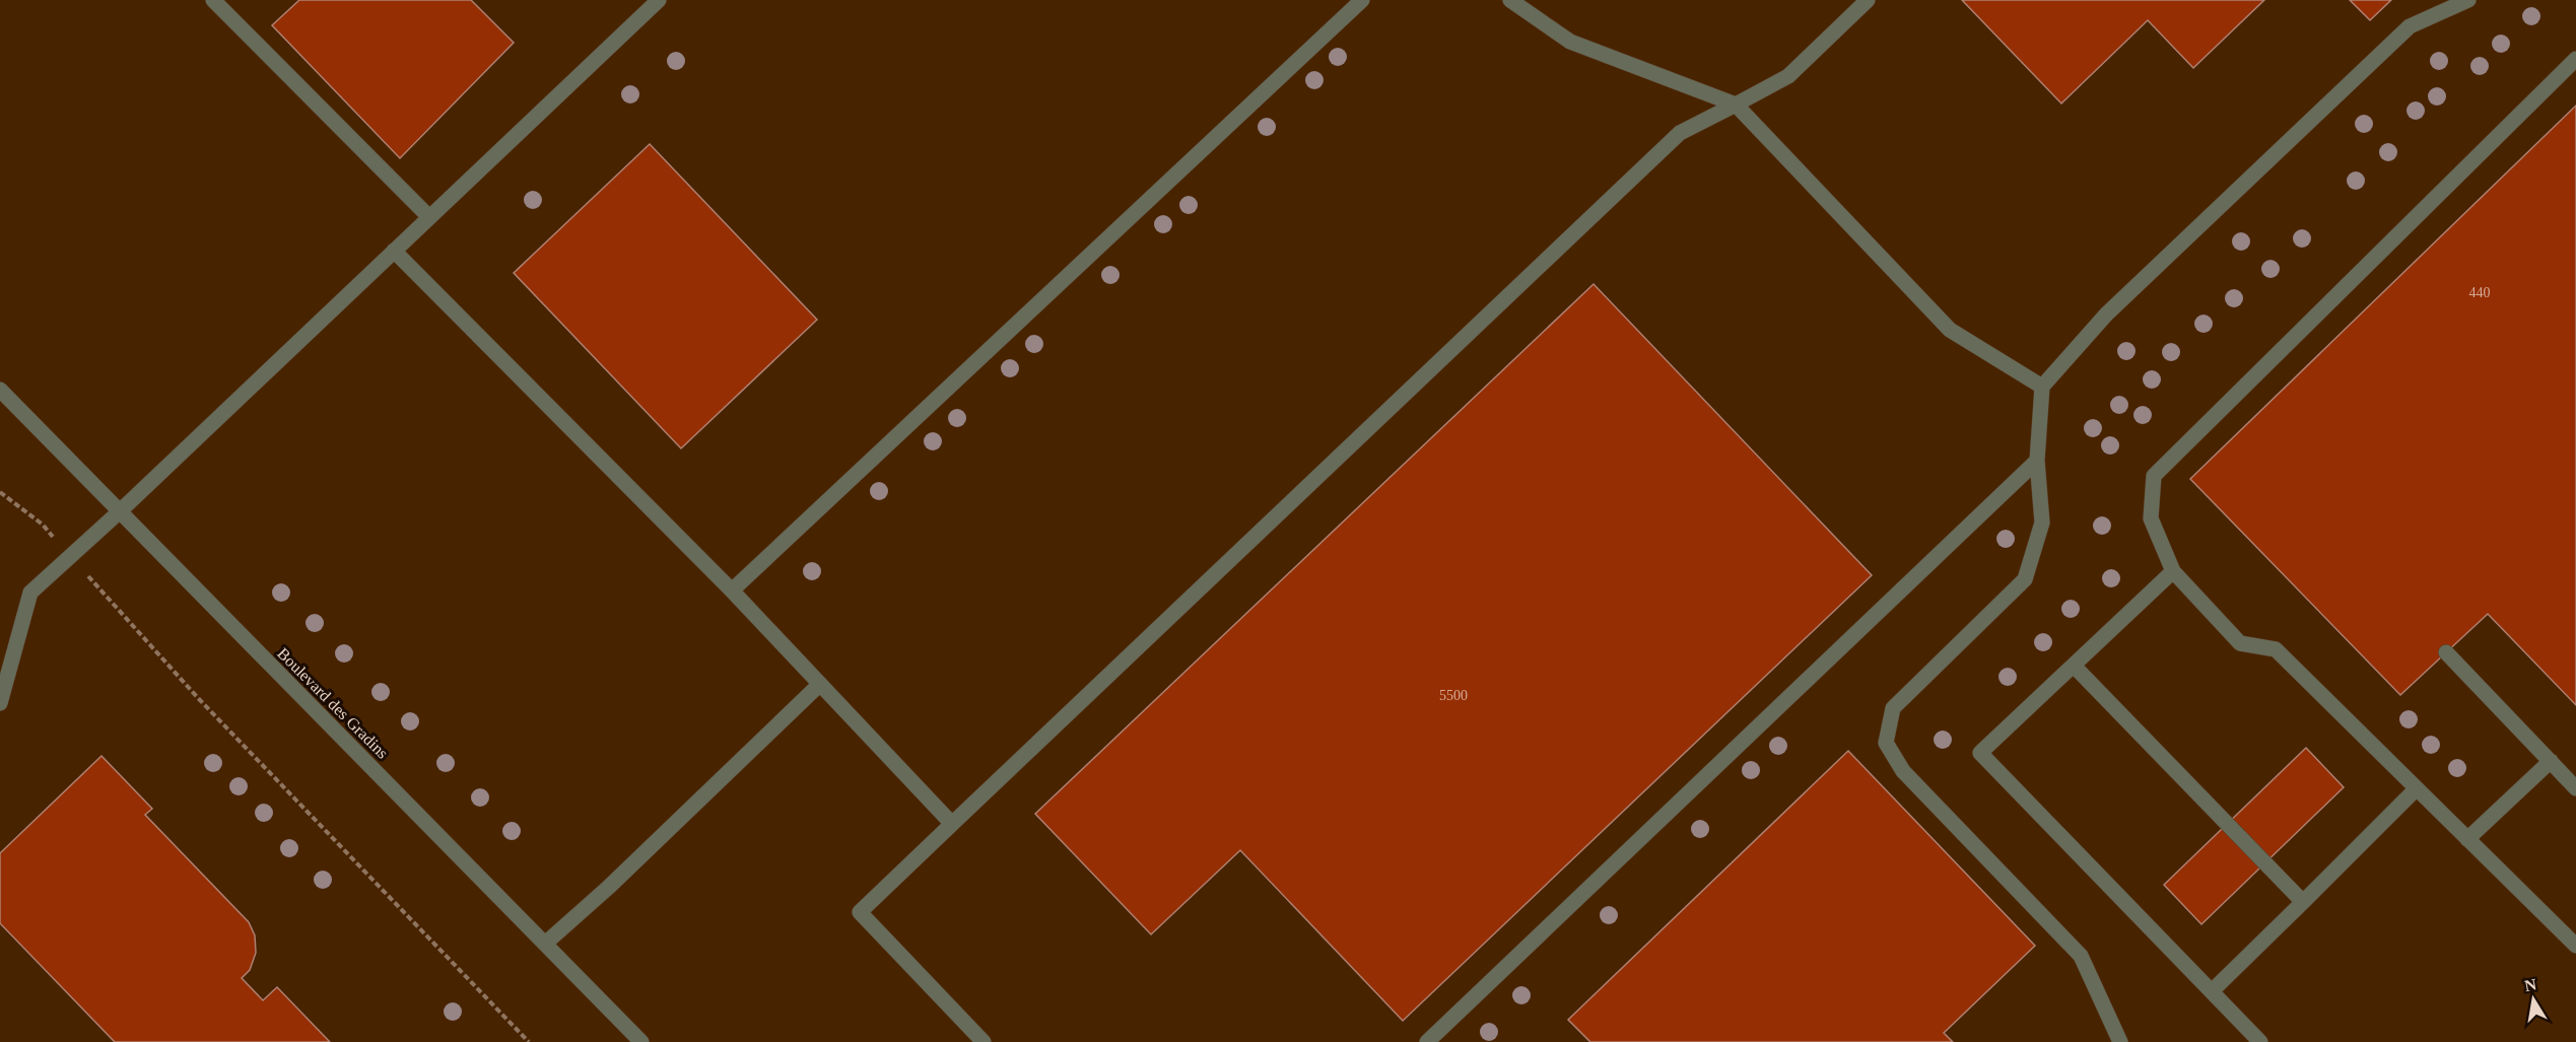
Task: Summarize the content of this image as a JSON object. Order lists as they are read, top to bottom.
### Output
{
  "streets": {
    "street": ["Boulevard des Gradins"]
  },
  "house_numbers": ["440", "5500"],
  "north": "top"
}
